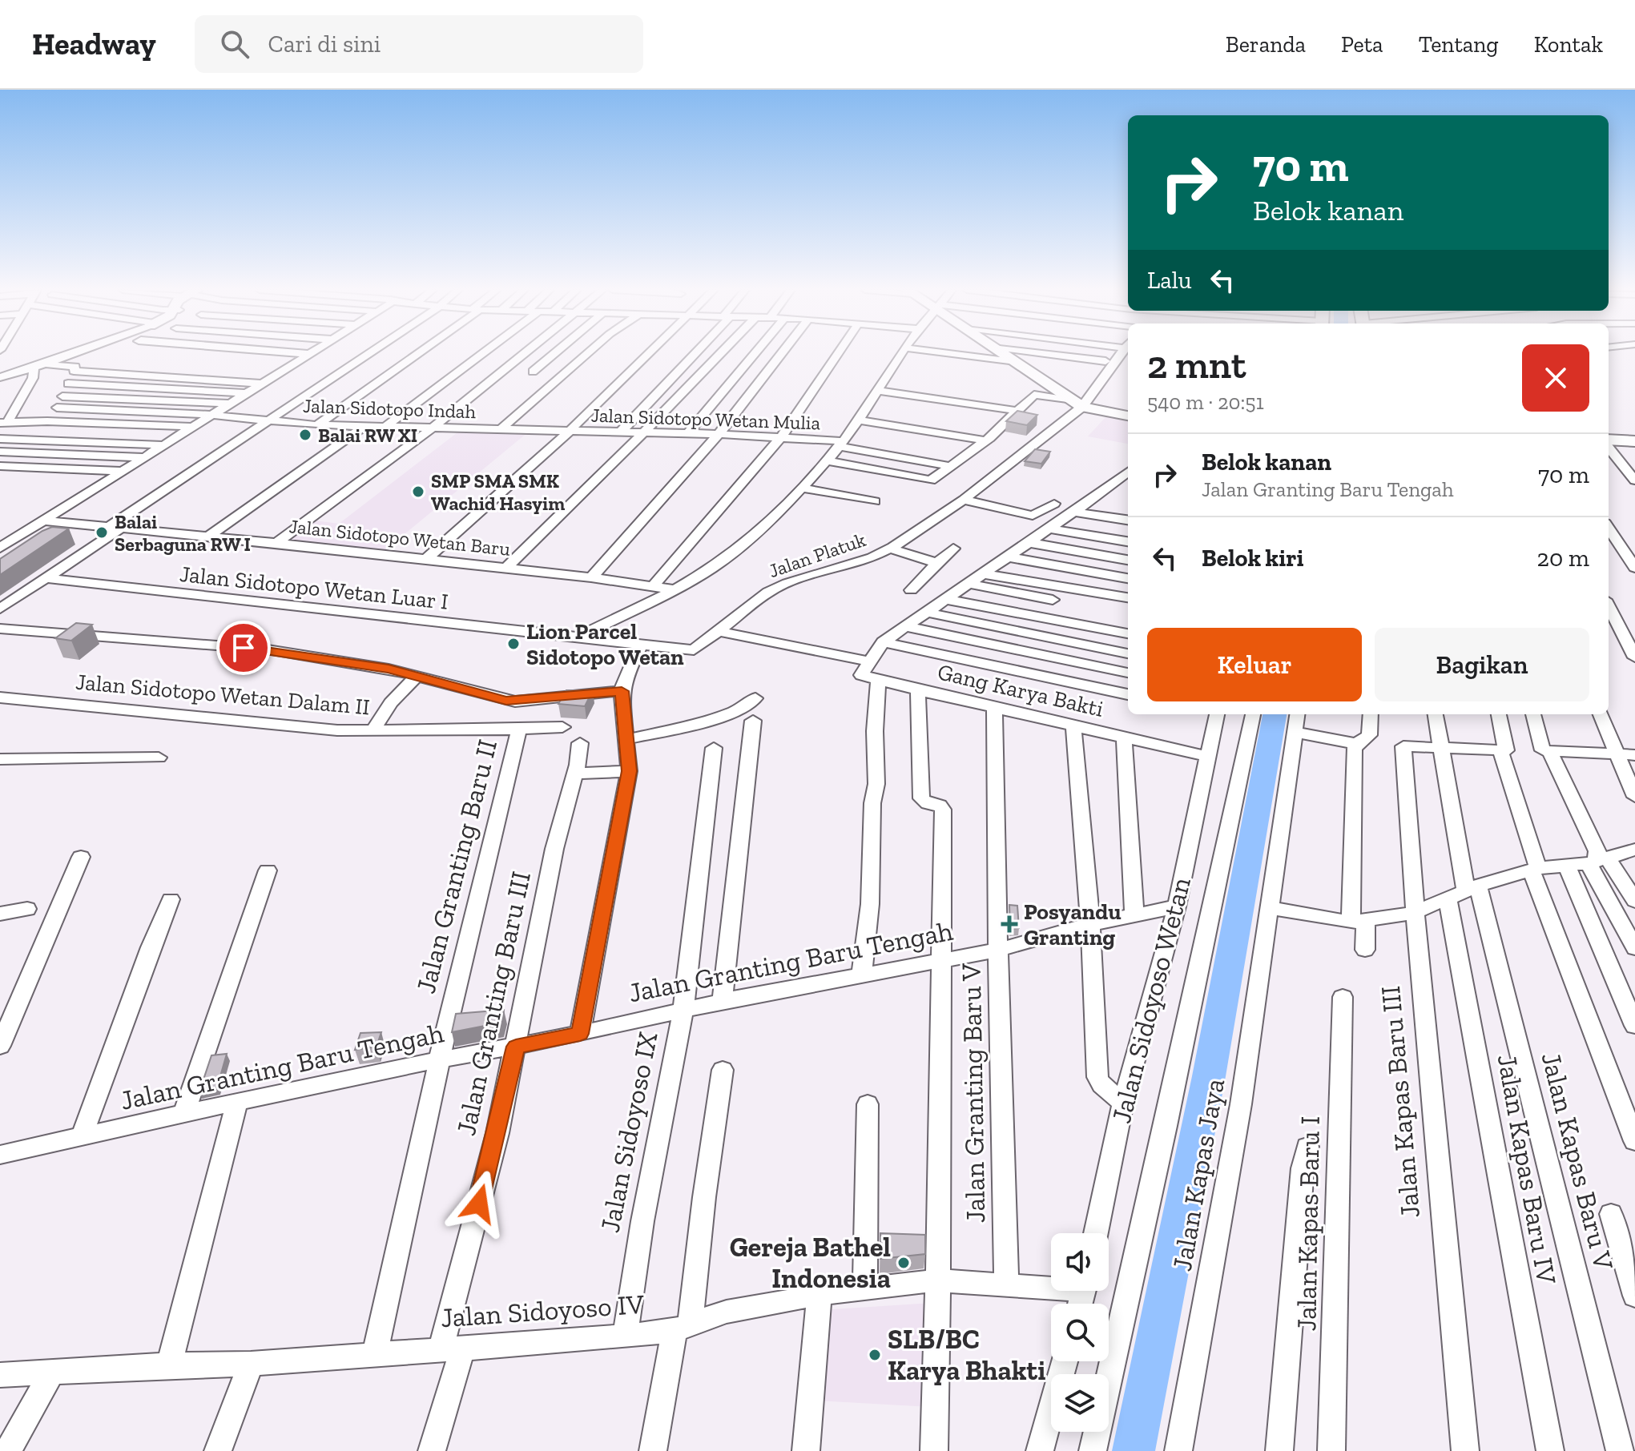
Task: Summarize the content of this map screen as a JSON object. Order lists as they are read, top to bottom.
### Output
{
  "streets": {
    "street": [
      "Jalan Sidotopo Indah",
      "Jalan Sidotopo Wetan Mulia",
      "Jalan Sidotopo Wetan Baru",
      "Jalan Platuk",
      "Jalan Sidotopo Wetan Luar I",
      "Gang Karya Bakti",
      "Jalan Sidotopo Wetan Dalam II",
      "Jalan Granting Baru II",
      "Jalan Granting Baru Tengah",
      "Jalan Sidoyoso Wetan",
      "Jalan Granting Baru III",
      "Jalan Granting Baru V",
      "Jalan Kapas Baru III",
      "Jalan Sidoyoso IX",
      "Jalan Kapas Baru V",
      "Jalan Kapas Baru IV",
      "Jalan Kapas Jaya",
      "Jalan Kapas Baru I",
      "Jalan Sidoyoso IV"
    ]
  },
  "crossings": [
    ["Jalan Sidotopo Indah", "Jalan Sidotopo Wetan Mulia"],
    ["Jalan Platuk", "Jalan Sidotopo Wetan Luar I"],
    ["Gang Karya Bakti", "Jalan Sidoyoso Wetan"],
    ["Gang Karya Bakti", "Jalan Granting Baru V"],
    ["Jalan Sidotopo Wetan Dalam II", "Jalan Granting Baru II"],
    ["Jalan Granting Baru II", "Jalan Granting Baru Tengah"],
    ["Jalan Granting Baru II", "Jalan Sidoyoso IV"],
    ["Jalan Granting Baru Tengah", "Jalan Sidoyoso Wetan"],
    ["Jalan Granting Baru Tengah", "Jalan Granting Baru III"],
    ["Jalan Granting Baru Tengah", "Jalan Granting Baru V"],
    ["Jalan Granting Baru Tengah", "Jalan Sidoyoso IX"],
    ["Jalan Granting Baru III", "Jalan Sidoyoso IV"],
    ["Jalan Granting Baru V", "Jalan Sidoyoso IV"],
    ["Jalan Sidoyoso IX", "Jalan Sidoyoso IV"],
    ["Jalan Kapas Baru V", "Jalan Kapas Baru IV"]
  ],
  "places": {
    "other": [
      "Balai RW XI",
      "SMP SMA SMK Wachid Hasyim",
      "Balai Serbaguna RW I",
      "Lion Parcel Sidotopo Wetan",
      "Gereja Bathel Indonesia",
      "SLB/BC Karya Bhakti"
    ],
    "health": ["Posyandu Granting"]
  },
  "page": {
    "header": "Headway",
    "search": "Cari di sini",
    "nav": [
      "Beranda",
      "Peta",
      "Tentang",
      "Kontak"
    ],
    "turn": ["70 m", "Belok kanan"],
    "then": "Lalu",
    "heading": ["2 mnt", "540 m · 20:51"],
    "list": [
      {
        "name": "Belok kanan",
        "note": "Jalan Granting Baru Tengah",
        "value": "70 m"
      },
      {
        "name": "Belok kiri",
        "value": "20 m"
      }
    ],
    "buttons": ["Keluar", "Bagikan"]
  }
}
